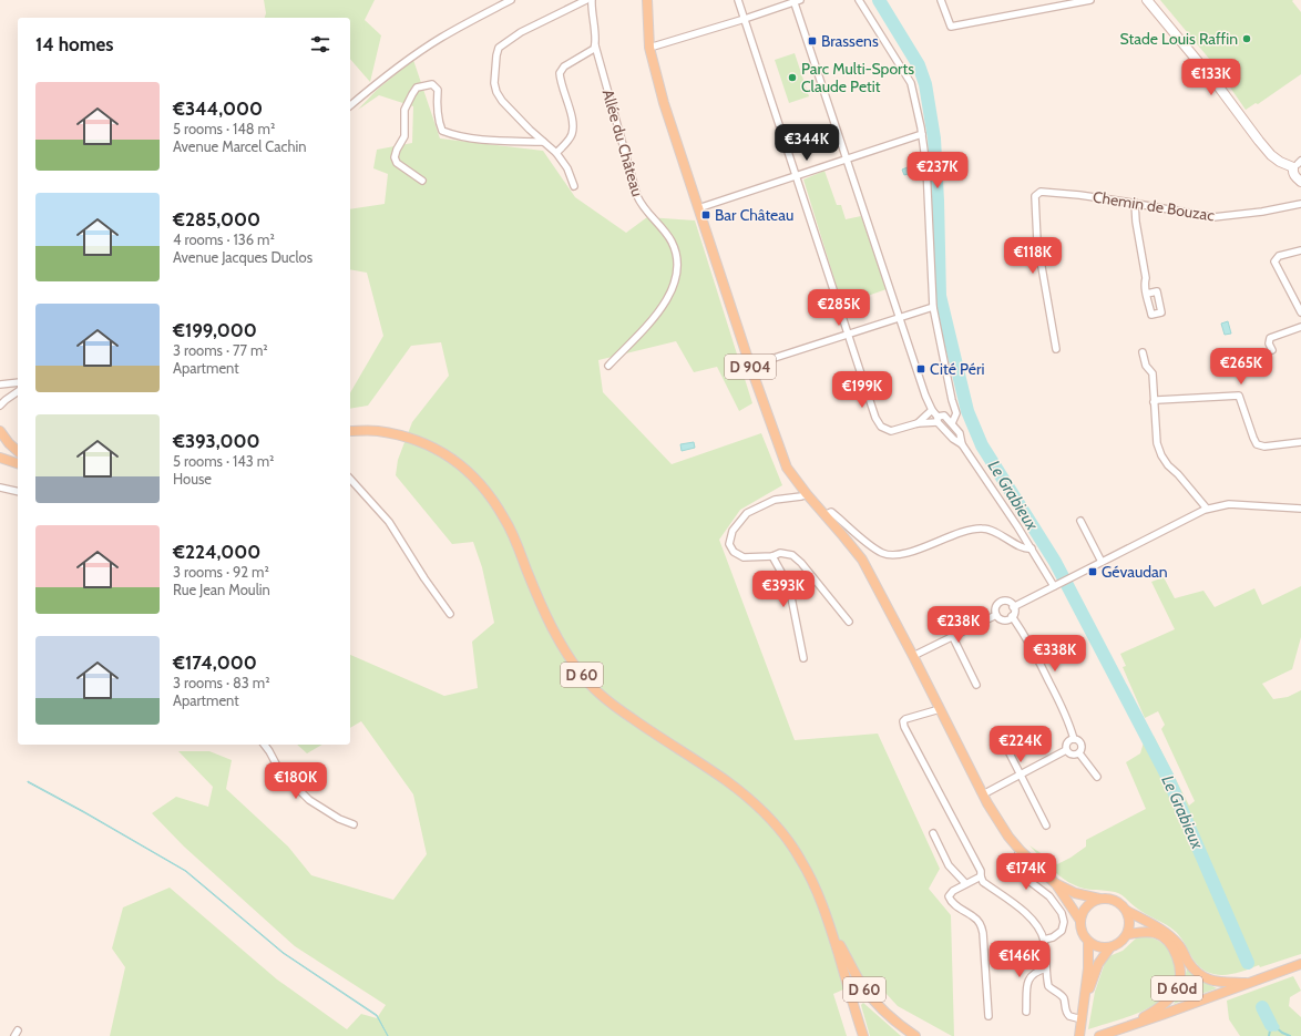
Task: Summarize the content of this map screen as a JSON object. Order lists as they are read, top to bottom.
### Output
{
  "streets": {
    "main road": ["D 904", "D 60", "D 60d"],
    "street": ["Allée du Château", "Chemin de Bouzac"]
  },
  "crossings": [
    ["D 904", "D 60d"]
  ],
  "water": ["Le Grabieux"],
  "places": {
    "other": ["Stade Louis Raffin", "Parc Multi-Sports Claude Petit"],
    "transit": [
      "Brassens",
      "Bar Château",
      "Cité Péri",
      "Gévaudan"
    ]
  },
  "page": {
    "heading": "14 homes",
    "price": [
      "€133K",
      "€344K",
      "€237K",
      "€118K",
      "€285K",
      "€265K",
      "€199K",
      "€393K",
      "€238K",
      "€338K",
      "€224K",
      "€180K",
      "€174K",
      "€146K"
    ],
    "list": [
      {
        "name": "€344,000",
        "note": "5 rooms · 148 m² · Avenue Marcel Cachin"
      },
      {
        "name": "€285,000",
        "note": "4 rooms · 136 m² · Avenue Jacques Duclos"
      },
      {
        "name": "€199,000",
        "note": "3 rooms · 77 m² · Apartment"
      },
      {
        "name": "€393,000",
        "note": "5 rooms · 143 m² · House"
      },
      {
        "name": "€224,000",
        "note": "3 rooms · 92 m² · Rue Jean Moulin"
      },
      {
        "name": "€174,000",
        "note": "3 rooms · 83 m² · Apartment"
      }
    ]
  }
}
